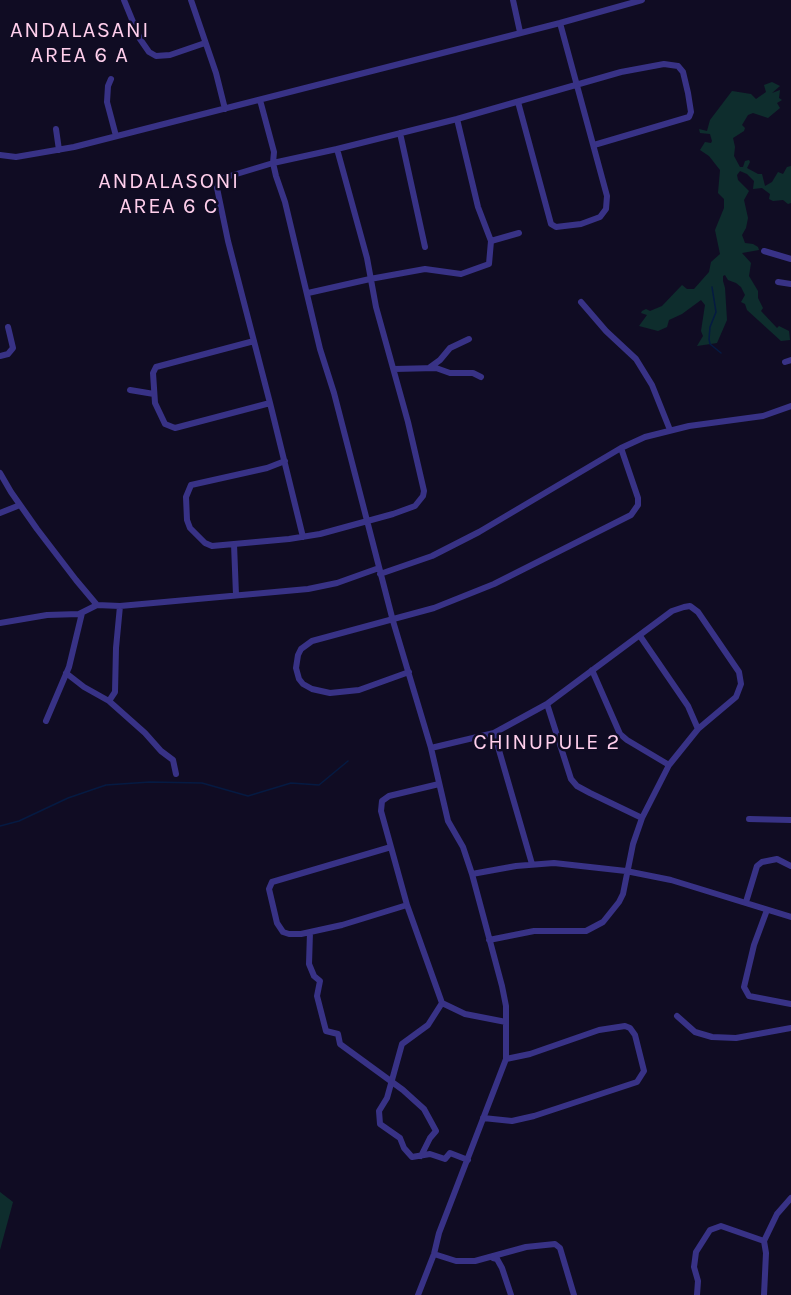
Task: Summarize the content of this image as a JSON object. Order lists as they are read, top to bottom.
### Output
{
  "districts": ["ANDALASANI AREA 6 A", "ANDALASONI AREA 6 C", "CHINUPULE 2"]
}
